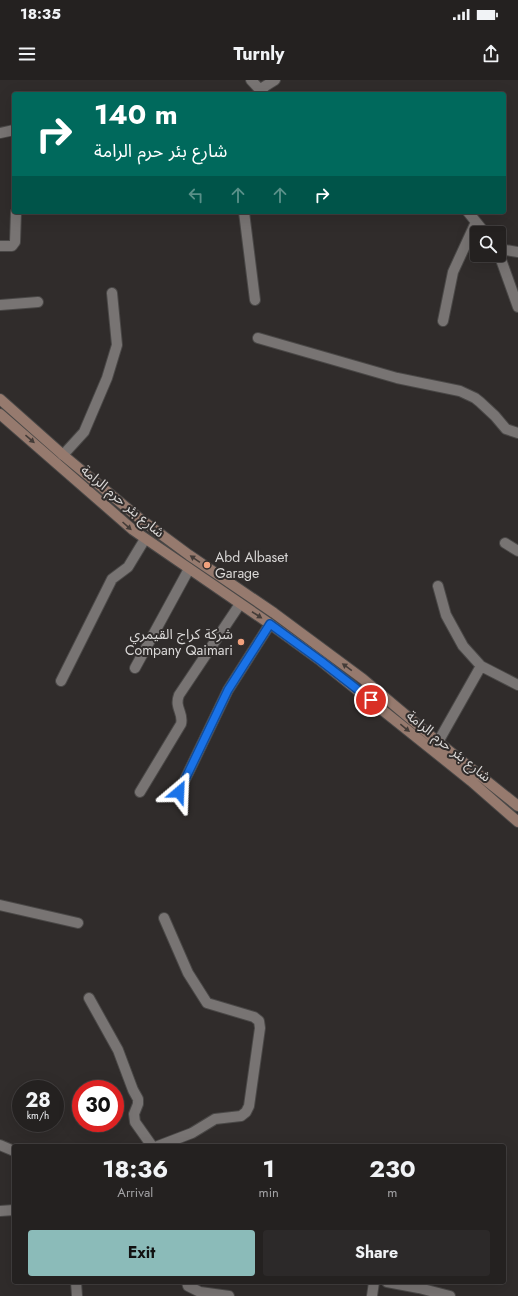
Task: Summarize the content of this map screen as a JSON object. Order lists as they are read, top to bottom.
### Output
{
  "streets": {
    "main road": ["شارع بئر حرم الرامة"]
  },
  "places": ["Abd Albaset Garage", "شركة كراج القيمري Company Qaimari"],
  "page": {
    "status": "18:35",
    "header": "Turnly",
    "turn": ["140 m", "شارع بئر حرم الرامة"],
    "speed": "28 km/h",
    "limit": "30",
    "eta": [
      "18:36",
      "Arrival",
      "1",
      "min",
      "230",
      "m"
    ],
    "buttons": ["Exit", "Share"]
  }
}
